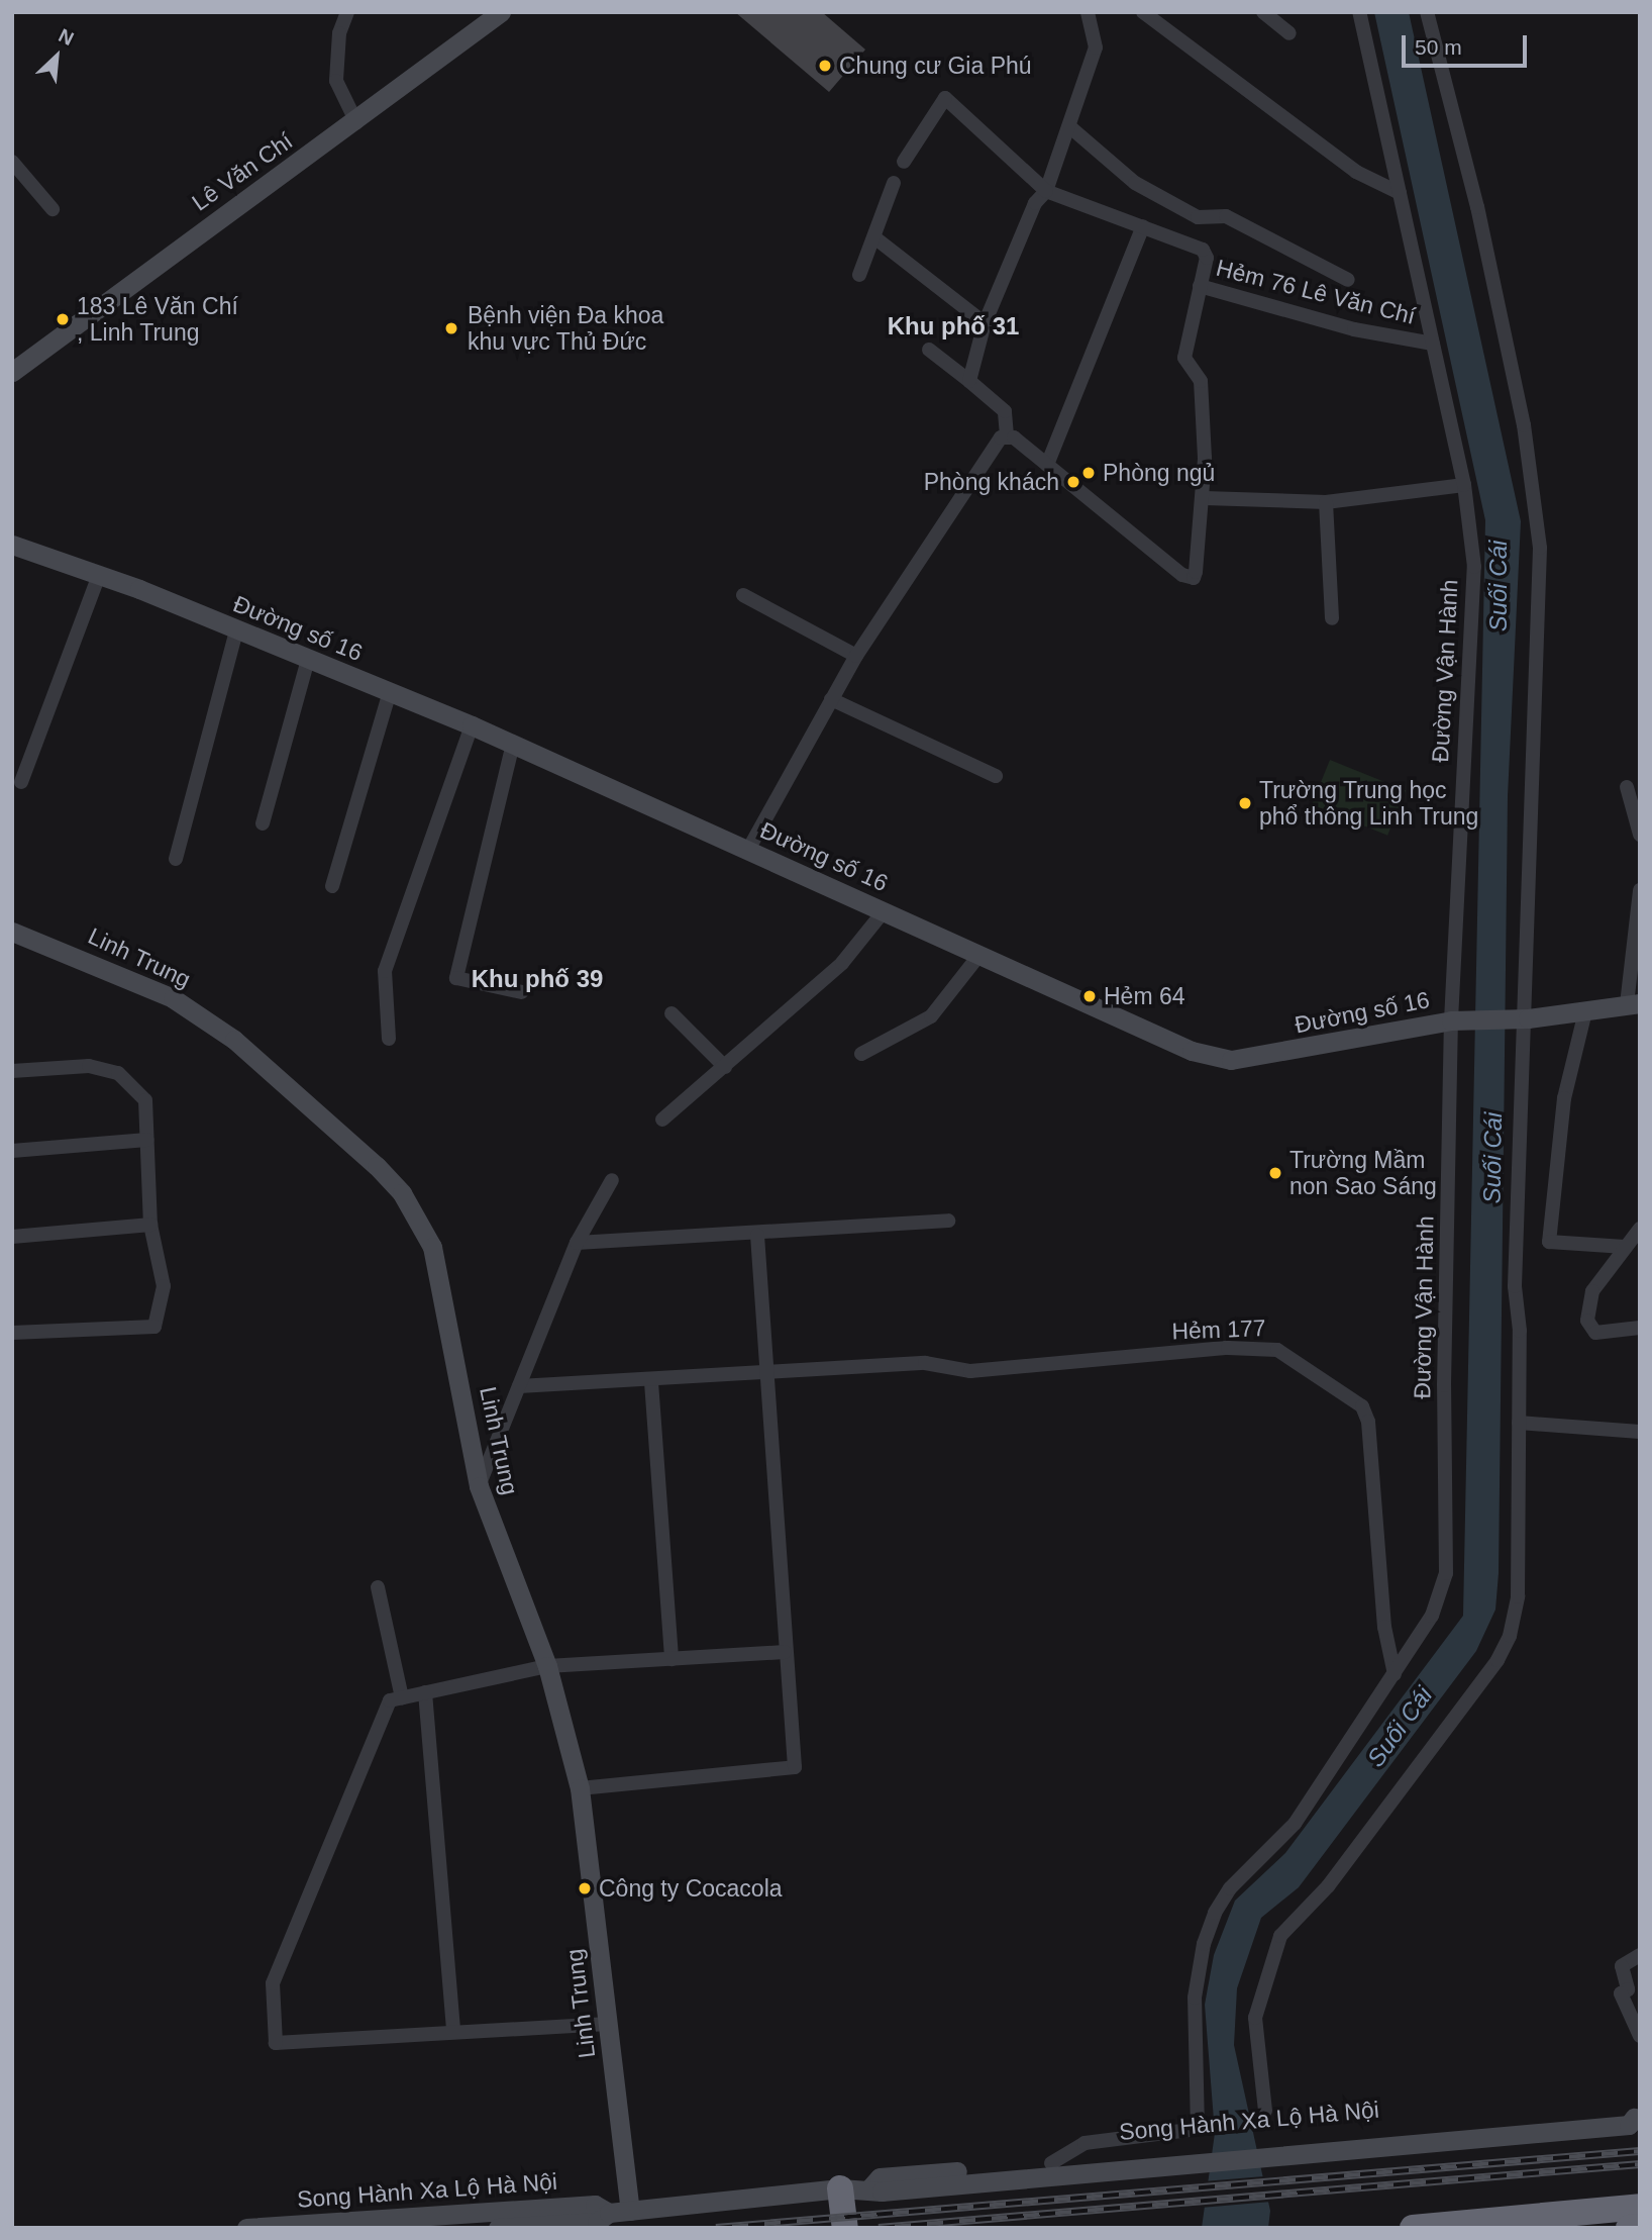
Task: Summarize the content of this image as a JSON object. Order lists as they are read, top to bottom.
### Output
{
  "streets": {
    "street": [
      "Lê Văn Chí",
      "Hẻm 76 Lê Văn Chí",
      "Đường số 16",
      "Đường Vận Hành",
      "Linh Trung",
      "Hẻm 177",
      "Song Hành Xa Lộ Hà Nội"
    ]
  },
  "crossings": [
    ["Hẻm 76 Lê Văn Chí", "Đường Vận Hành"],
    ["Đường số 16", "Đường Vận Hành"],
    ["Đường Vận Hành", "Hẻm 177"],
    ["Đường Vận Hành", "Song Hành Xa Lộ Hà Nội"],
    ["Linh Trung", "Song Hành Xa Lộ Hà Nội"]
  ],
  "districts": ["Khu phố 31", "Khu phố 39"],
  "water": ["Suối Cái"],
  "places": [
    "Chung cư Gia Phú",
    "183 Lê Văn Chí , Linh Trung",
    "Bệnh viện Đa khoa khu vực Thủ Đức",
    "Phòng ngủ",
    "Phòng khách",
    "Trường Trung học phổ thông Linh Trung",
    "Hẻm 64",
    "Trường Mầm non Sao Sáng",
    "Công ty Cocacola"
  ],
  "scale_bar": "50 m",
  "north": "top right"
}
